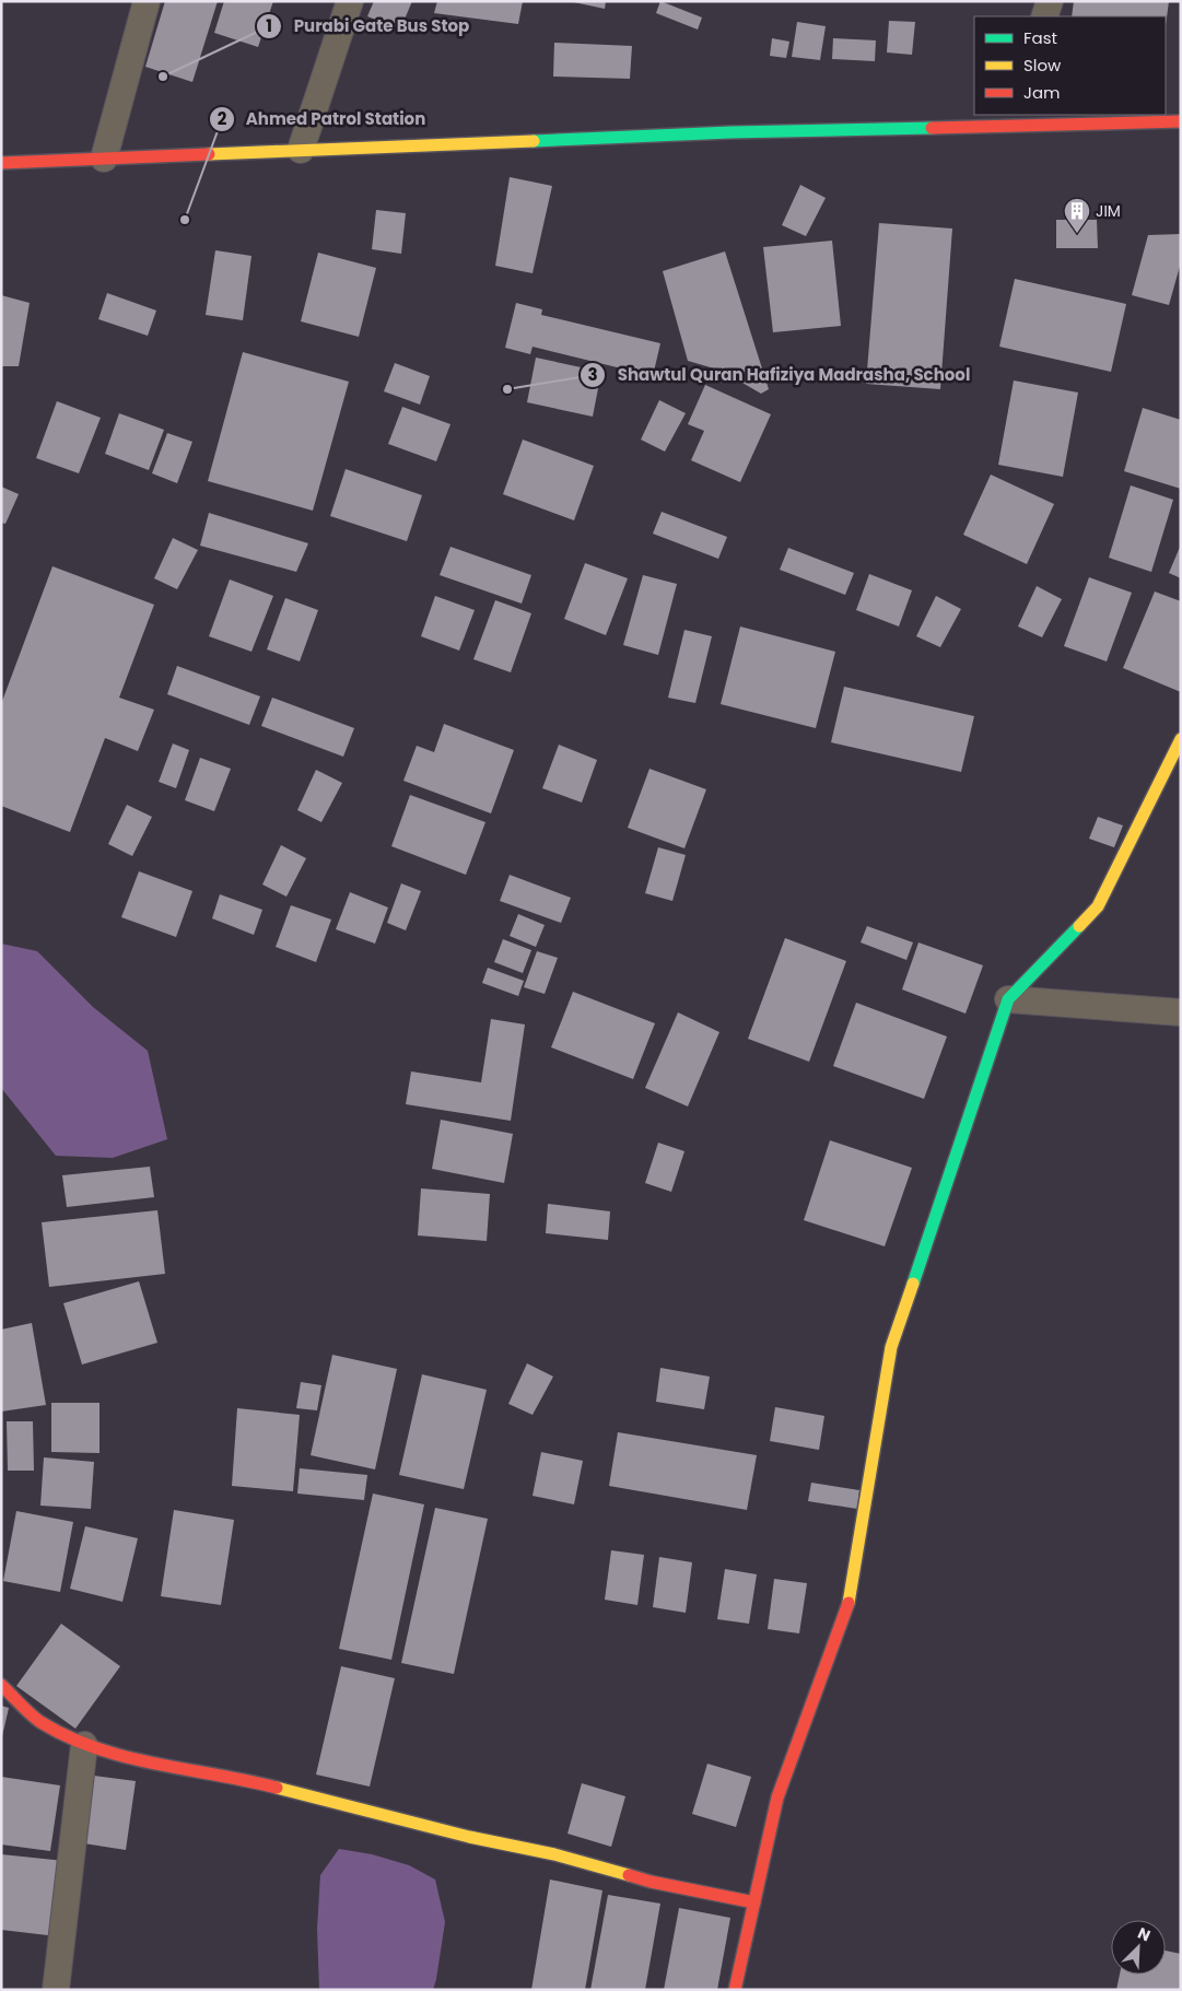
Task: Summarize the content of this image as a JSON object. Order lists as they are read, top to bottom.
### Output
{
  "places": {
    "other": ["Purabi Gate Bus Stop", "Ahmed Patrol Station", "Shawtul Quran Hafiziya Madrasha, School"],
    "building": ["JIM"]
  },
  "legend": ["Fast", "Slow", "Jam"],
  "north": "top right"
}
